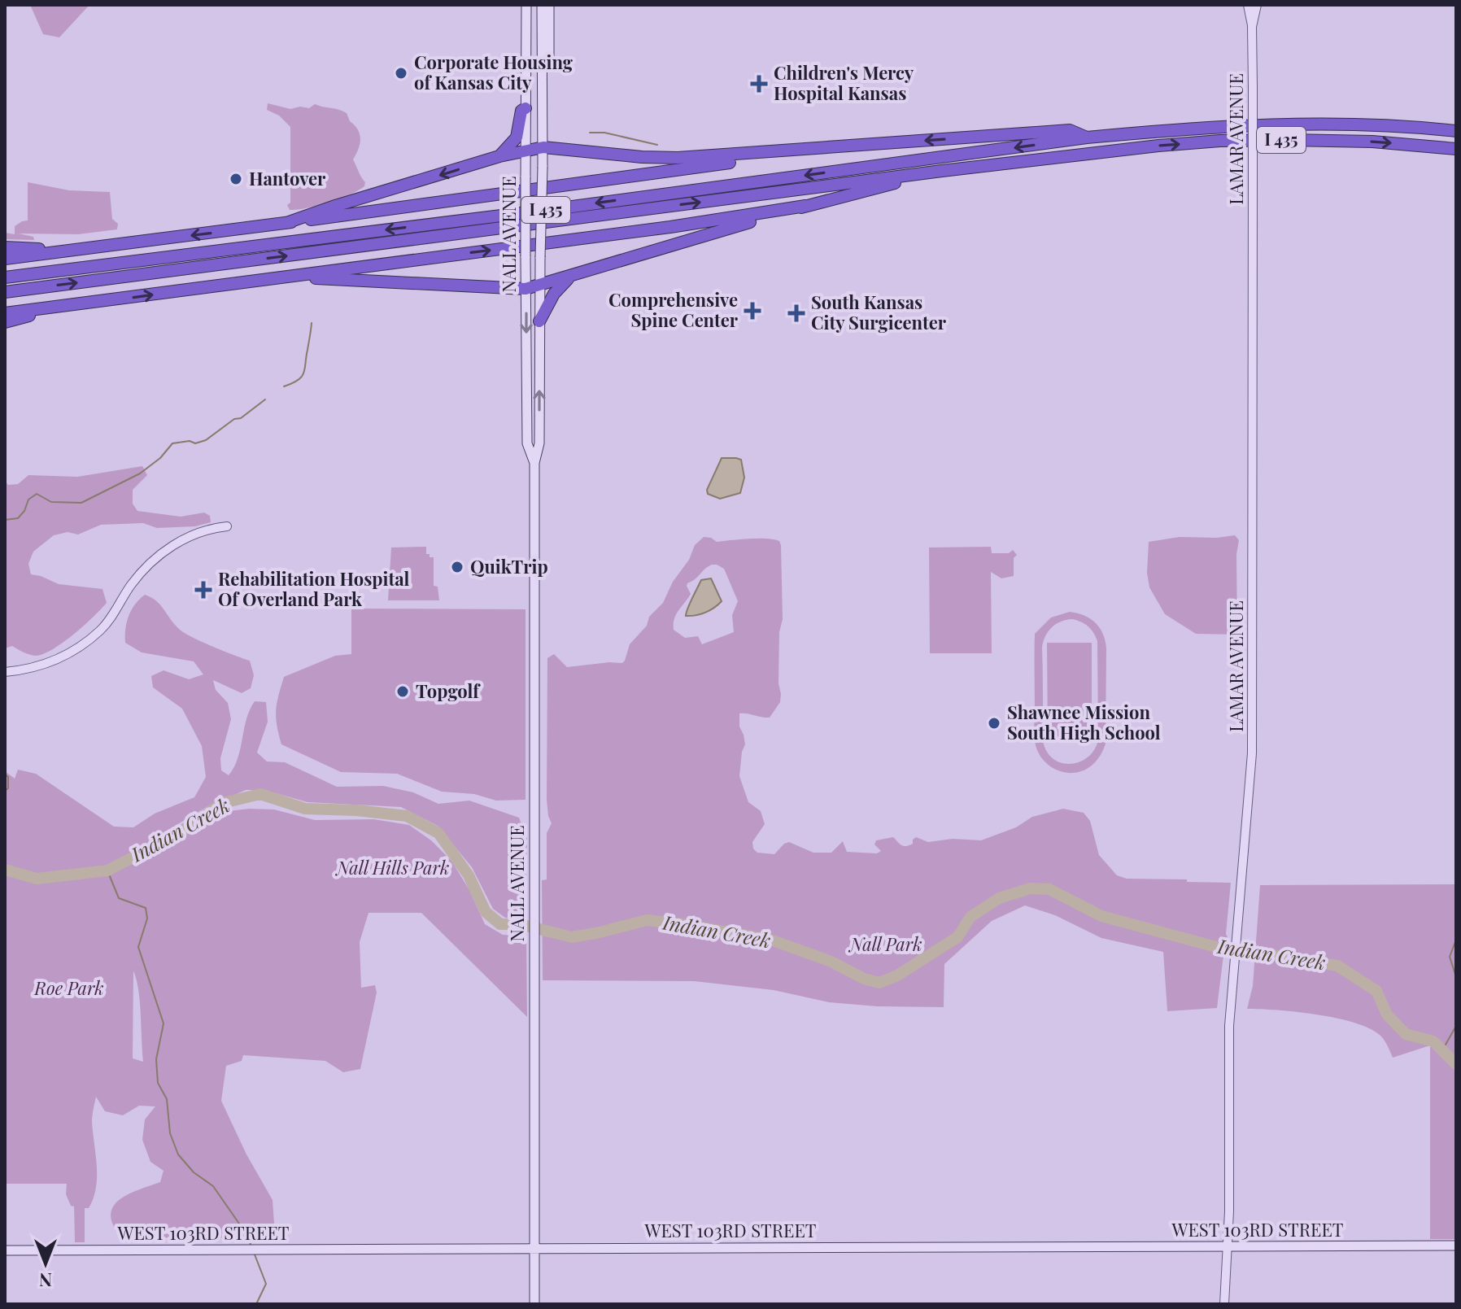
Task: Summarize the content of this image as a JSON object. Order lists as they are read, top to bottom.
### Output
{
  "streets": {
    "highway": ["I 435"],
    "main road": ["NALL AVENUE", "WEST 103RD STREET"],
    "street": ["LAMAR AVENUE"]
  },
  "crossings": [
    ["LAMAR AVENUE", "WEST 103RD STREET"],
    ["NALL AVENUE", "WEST 103RD STREET"]
  ],
  "water": ["Indian Creek"],
  "parks": ["Nall Hills Park", "Nall Park", "Roe Park"],
  "places": {
    "other": [
      "Corporate Housing of Kansas City",
      "Hantover",
      "QuikTrip",
      "Topgolf",
      "Shawnee Mission South High School"
    ],
    "health": [
      "Children's Mercy Hospital Kansas",
      "Comprehensive Spine Center",
      "South Kansas City Surgicenter",
      "Rehabilitation Hospital Of Overland Park"
    ]
  },
  "north": "bottom"
}
